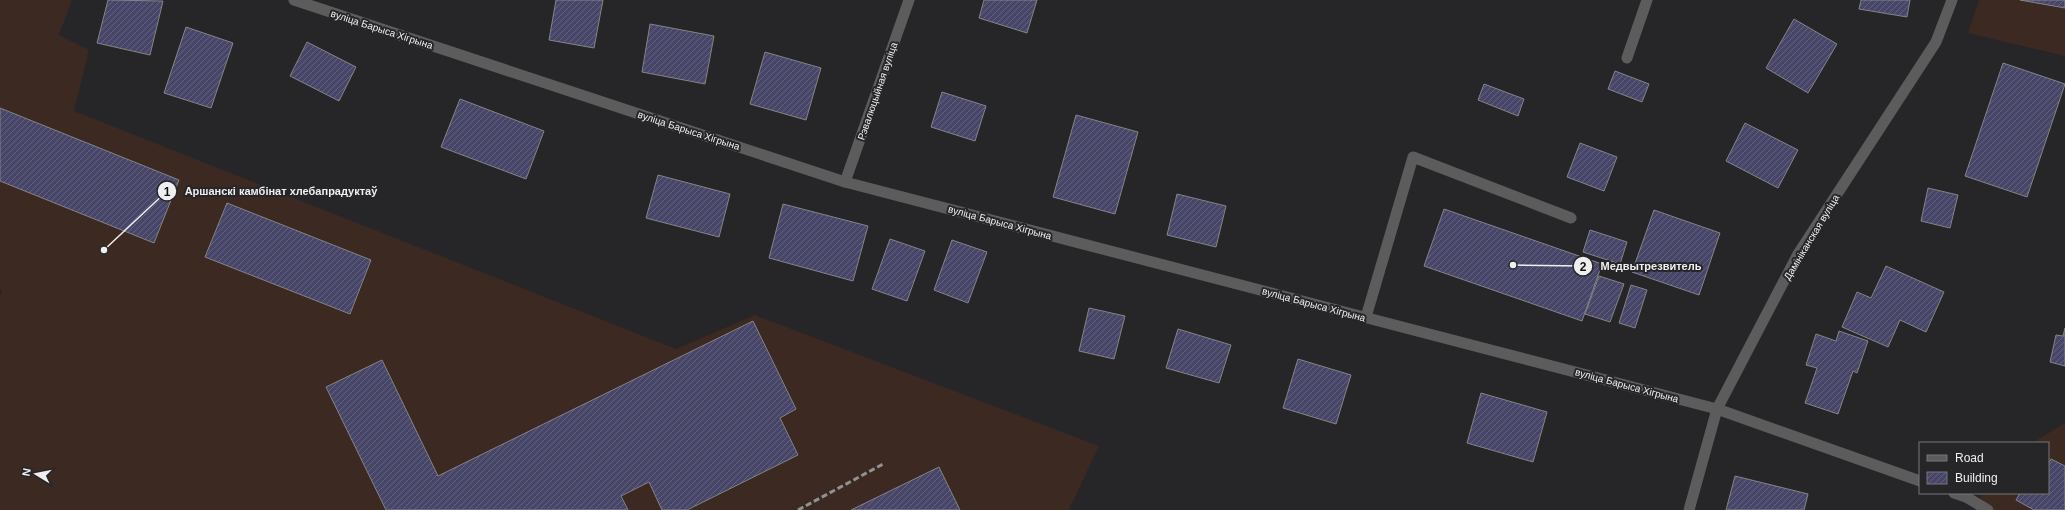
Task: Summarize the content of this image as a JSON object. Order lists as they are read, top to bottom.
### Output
{
  "streets": {
    "street": ["вуліца Барыса Хігрына", "Рэвалюцыйная вуліца", "Дамініканская вуліца"]
  },
  "crossings": [
    ["вуліца Барыса Хігрына", "Рэвалюцыйная вуліца"],
    ["вуліца Барыса Хігрына", "Дамініканская вуліца"]
  ],
  "places": ["Аршанскі камбінат хлебапрадуктаў", "Медвытрезвитель"],
  "legend": ["Road", "Building"],
  "north": "left"
}
